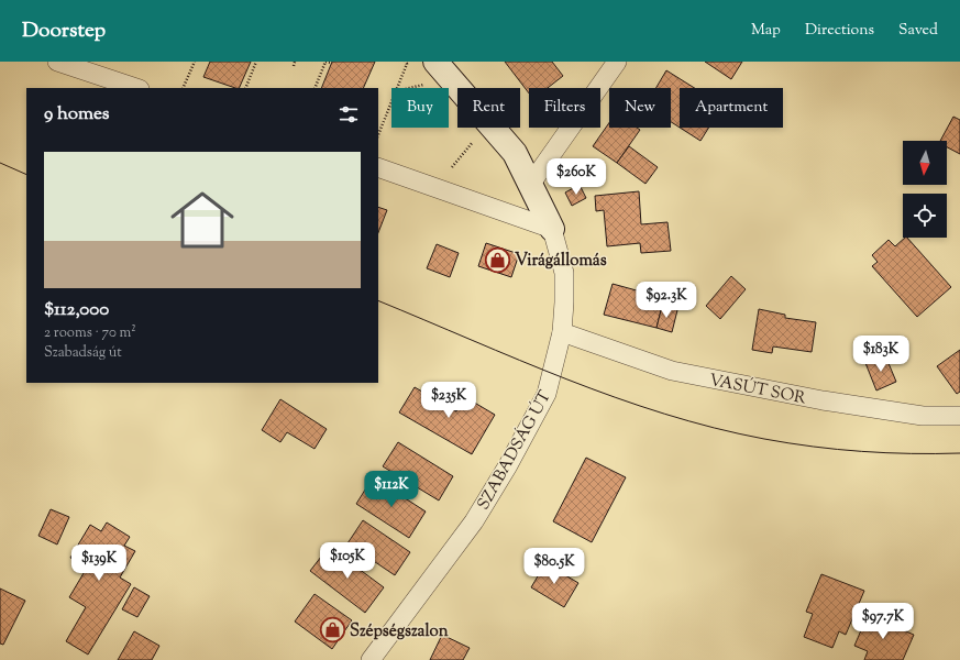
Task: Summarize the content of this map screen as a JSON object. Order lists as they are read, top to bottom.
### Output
{
  "streets": {
    "street": ["VASÚT SOR", "SZABADSÁG ÚT"]
  },
  "crossings": [
    ["VASÚT SOR", "SZABADSÁG ÚT"]
  ],
  "places": {
    "shop": ["Virágállomás", "Szépségszalon"]
  },
  "north": "bottom",
  "page": {
    "header": "Doorstep",
    "nav": ["Map", "Directions", "Saved"],
    "chip": [
      "Buy",
      "Rent",
      "Filters",
      "New",
      "Apartment"
    ],
    "heading": "9 homes",
    "list": [
      {
        "name": "$112,000",
        "note": "2 rooms · 70 m² · Szabadság út"
      }
    ],
    "price": [
      "$260K",
      "$92.3K",
      "$183K",
      "$235K",
      "$112K",
      "$105K",
      "$139K",
      "$80.5K",
      "$97.7K"
    ]
  }
}
